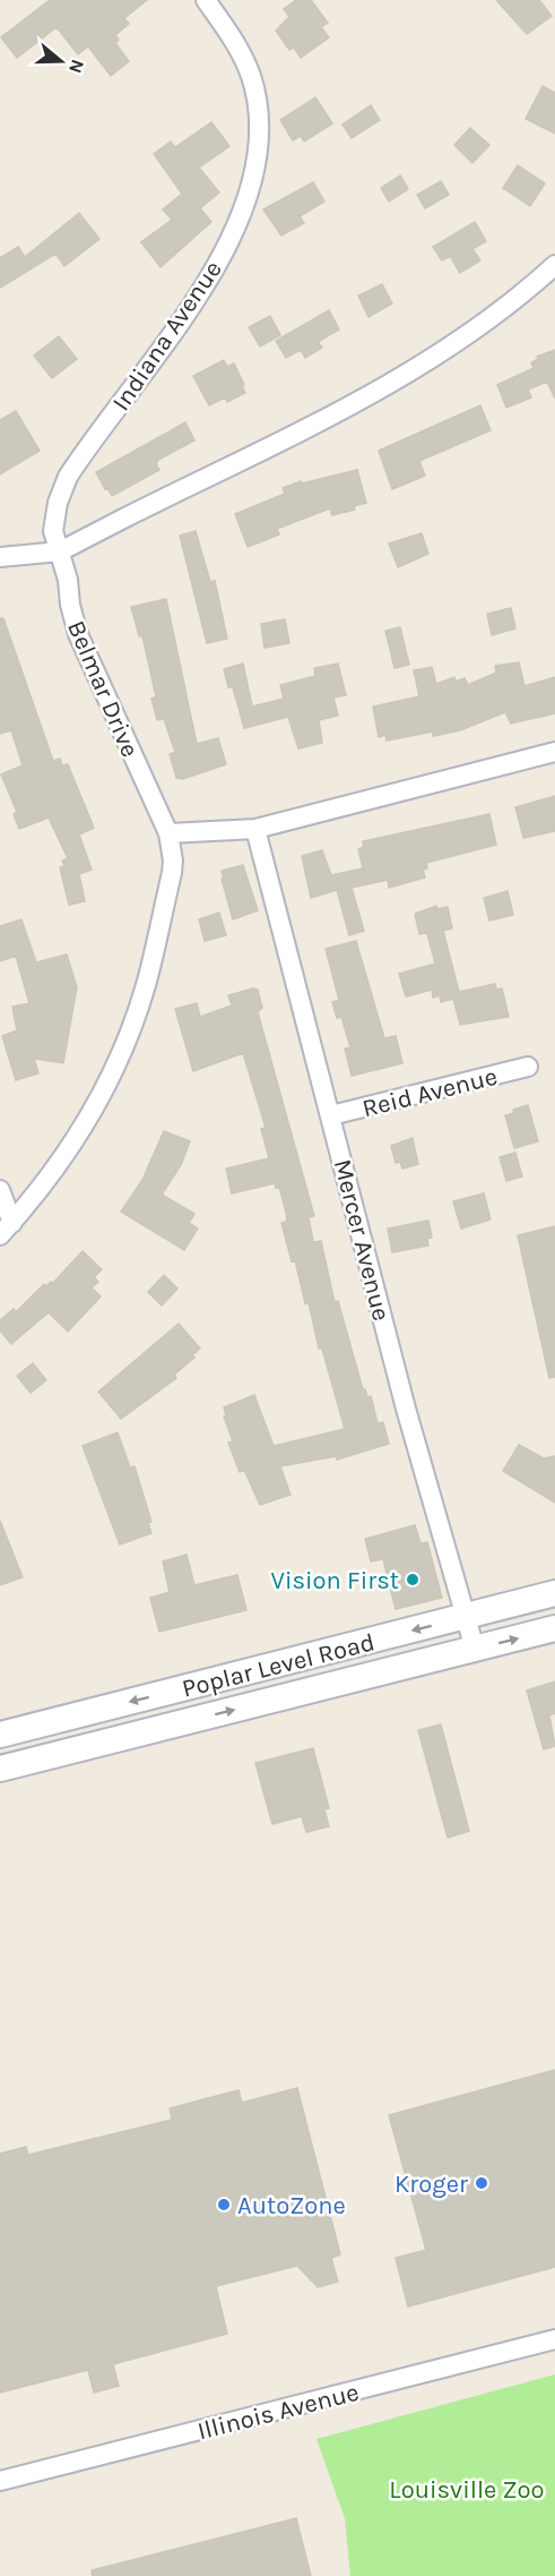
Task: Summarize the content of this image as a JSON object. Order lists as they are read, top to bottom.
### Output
{
  "streets": {
    "main road": ["Poplar Level Road"],
    "street": [
      "Indiana Avenue",
      "Belmar Drive",
      "Reid Avenue",
      "Mercer Avenue",
      "Illinois Avenue"
    ]
  },
  "crossings": [
    ["Indiana Avenue", "Belmar Drive"],
    ["Reid Avenue", "Mercer Avenue"],
    ["Mercer Avenue", "Poplar Level Road"]
  ],
  "parks": ["Louisville Zoo"],
  "places": ["Vision First", "Kroger", "AutoZone"],
  "north": "right"
}
